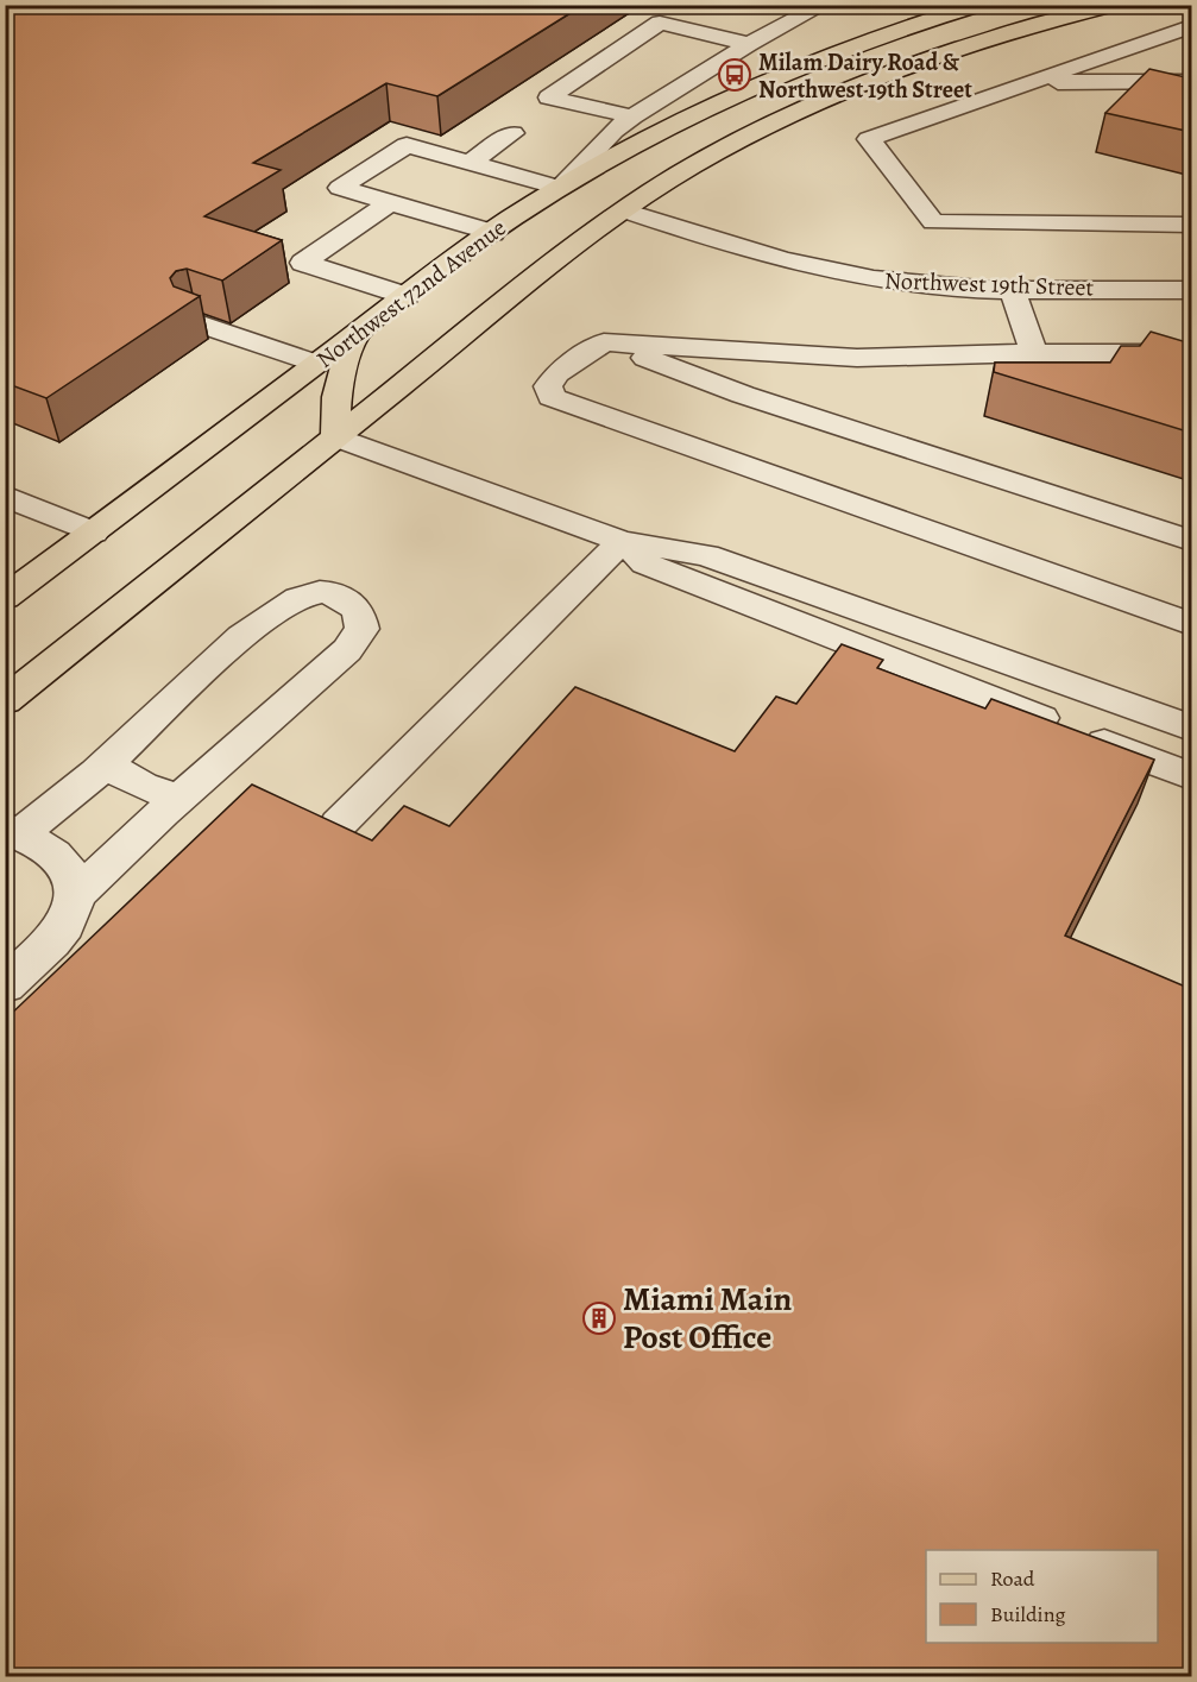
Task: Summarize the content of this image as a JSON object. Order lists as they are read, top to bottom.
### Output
{
  "streets": {
    "main road": ["Northwest 72nd Avenue"],
    "street": ["Northwest 19th Street"]
  },
  "crossings": [
    ["Northwest 19th Street", "Northwest 72nd Avenue"]
  ],
  "places": {
    "bus stop": ["Milam Dairy Road & Northwest 19th Street"],
    "building": ["Miami Main Post Office"]
  },
  "legend": ["Road", "Building"]
}
